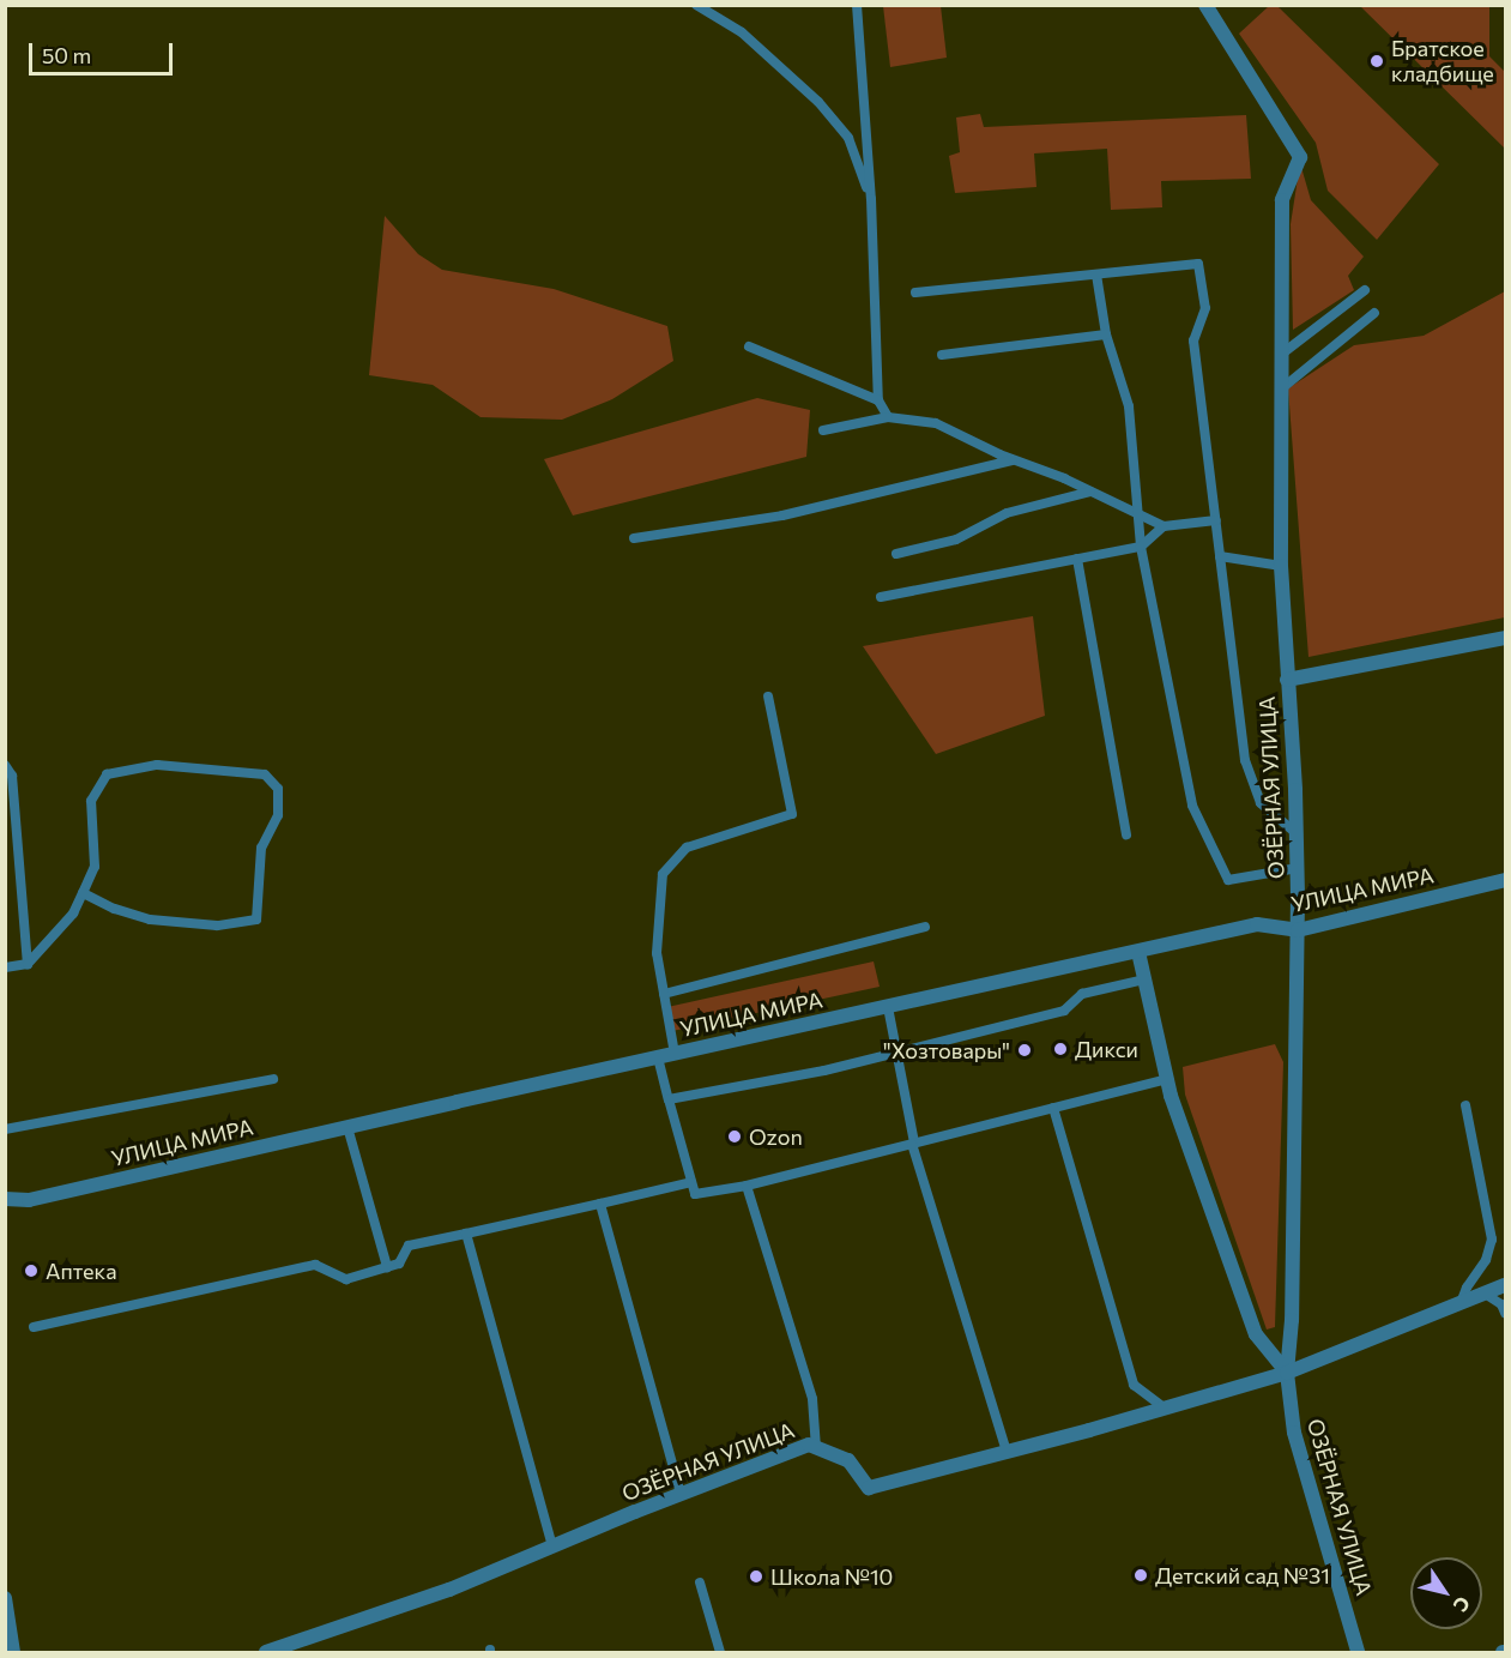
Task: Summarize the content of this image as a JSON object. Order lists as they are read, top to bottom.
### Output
{
  "streets": {
    "street": ["ОЗЁРНАЯ УЛИЦА", "УЛИЦА МИРА"]
  },
  "crossings": [
    ["ОЗЁРНАЯ УЛИЦА", "УЛИЦА МИРА"]
  ],
  "places": [
    "Братское кладбище",
    "Дикси",
    "\"Хозтовары\"",
    "Ozon",
    "Аптека",
    "Детский сад №31",
    "Школа №10"
  ],
  "scale_bar": "50 m",
  "north": "bottom right"
}
